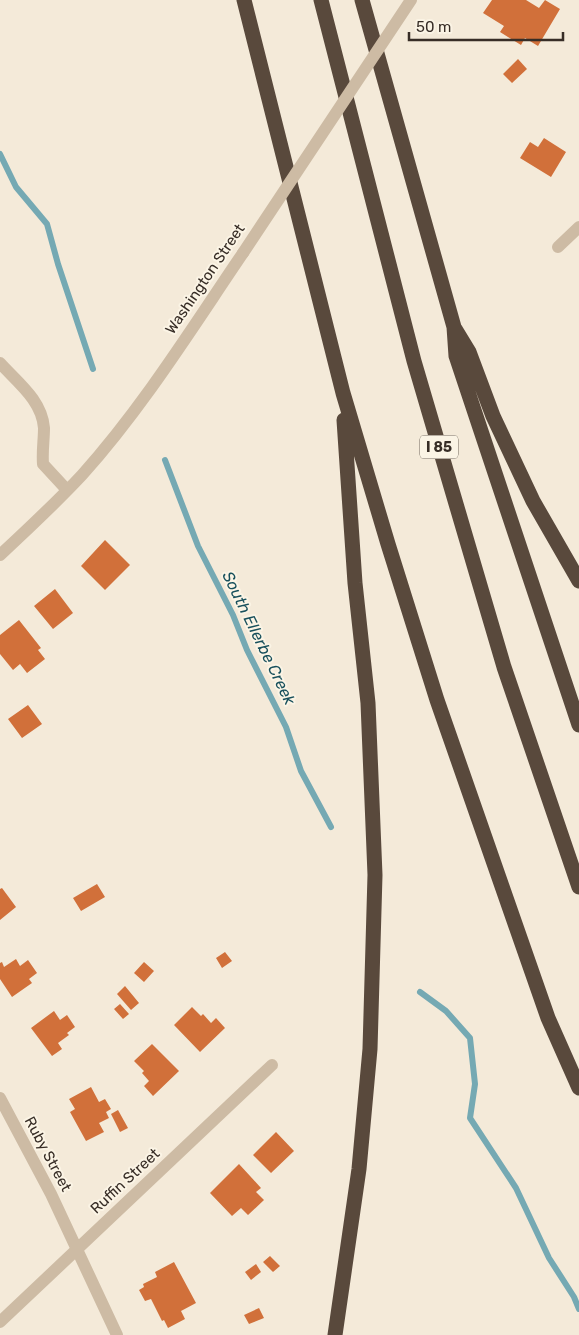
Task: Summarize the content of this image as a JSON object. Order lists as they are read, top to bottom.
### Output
{
  "streets": {
    "highway": ["I 85"],
    "street": ["Washington Street", "Ruby Street", "Ruffin Street"]
  },
  "crossings": [
    ["Ruby Street", "Ruffin Street"]
  ],
  "water": ["South Ellerbe Creek"],
  "scale_bar": "50 m"
}
